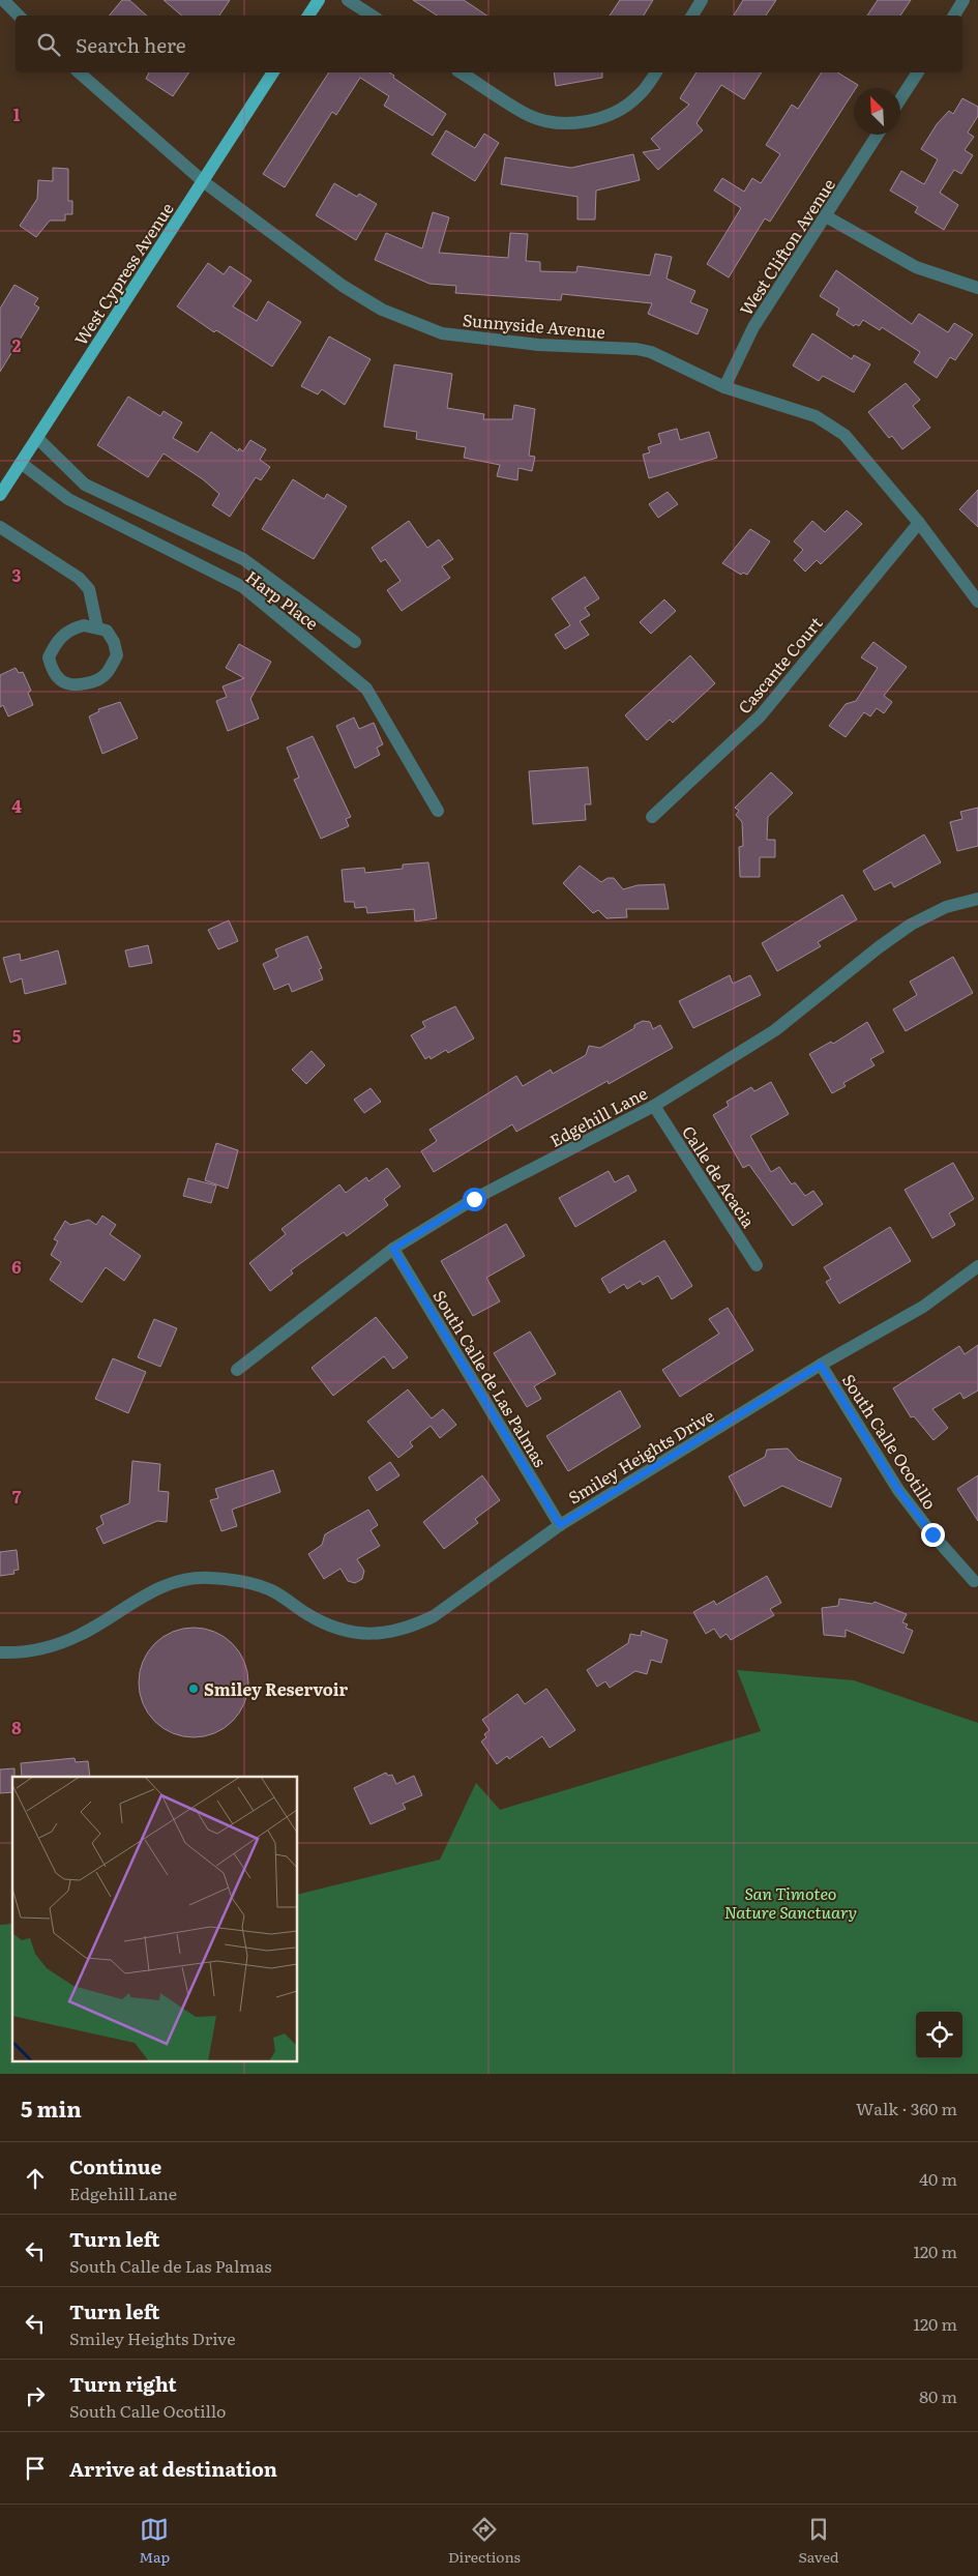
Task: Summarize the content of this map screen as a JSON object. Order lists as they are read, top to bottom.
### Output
{
  "streets": {
    "main road": ["West Cypress Avenue"],
    "street": [
      "West Clifton Avenue",
      "Sunnyside Avenue",
      "Harp Place",
      "Cascante Court",
      "Edgehill Lane",
      "Calle de Acacia",
      "South Calle de Las Palmas",
      "South Calle Ocotillo",
      "Smiley Heights Drive"
    ]
  },
  "crossings": [
    ["West Clifton Avenue", "Sunnyside Avenue"],
    ["West Cypress Avenue", "Sunnyside Avenue"],
    ["West Cypress Avenue", "Harp Place"],
    ["Sunnyside Avenue", "Cascante Court"],
    ["Edgehill Lane", "Calle de Acacia"],
    ["Edgehill Lane", "South Calle de Las Palmas"],
    ["South Calle de Las Palmas", "Smiley Heights Drive"],
    ["South Calle Ocotillo", "Smiley Heights Drive"]
  ],
  "parks": ["San Timoteo Nature Sanctuary"],
  "places": ["Smiley Reservoir"],
  "north": "top left",
  "page": {
    "search": "Search here",
    "heading": ["5 min", "Walk · 360 m"],
    "list": [
      ["Continue", "Edgehill Lane", "40 m"],
      ["Turn left", "South Calle de Las Palmas", "120 m"],
      ["Turn left", "Smiley Heights Drive", "120 m"],
      ["Turn right", "South Calle Ocotillo", "80 m"],
      "Arrive at destination"
    ],
    "nav": ["Map", "Directions", "Saved"]
  },
  "grid": {
    "rows": [
      "1",
      "2",
      "3",
      "4",
      "5",
      "6",
      "7",
      "8"
    ]
  }
}
